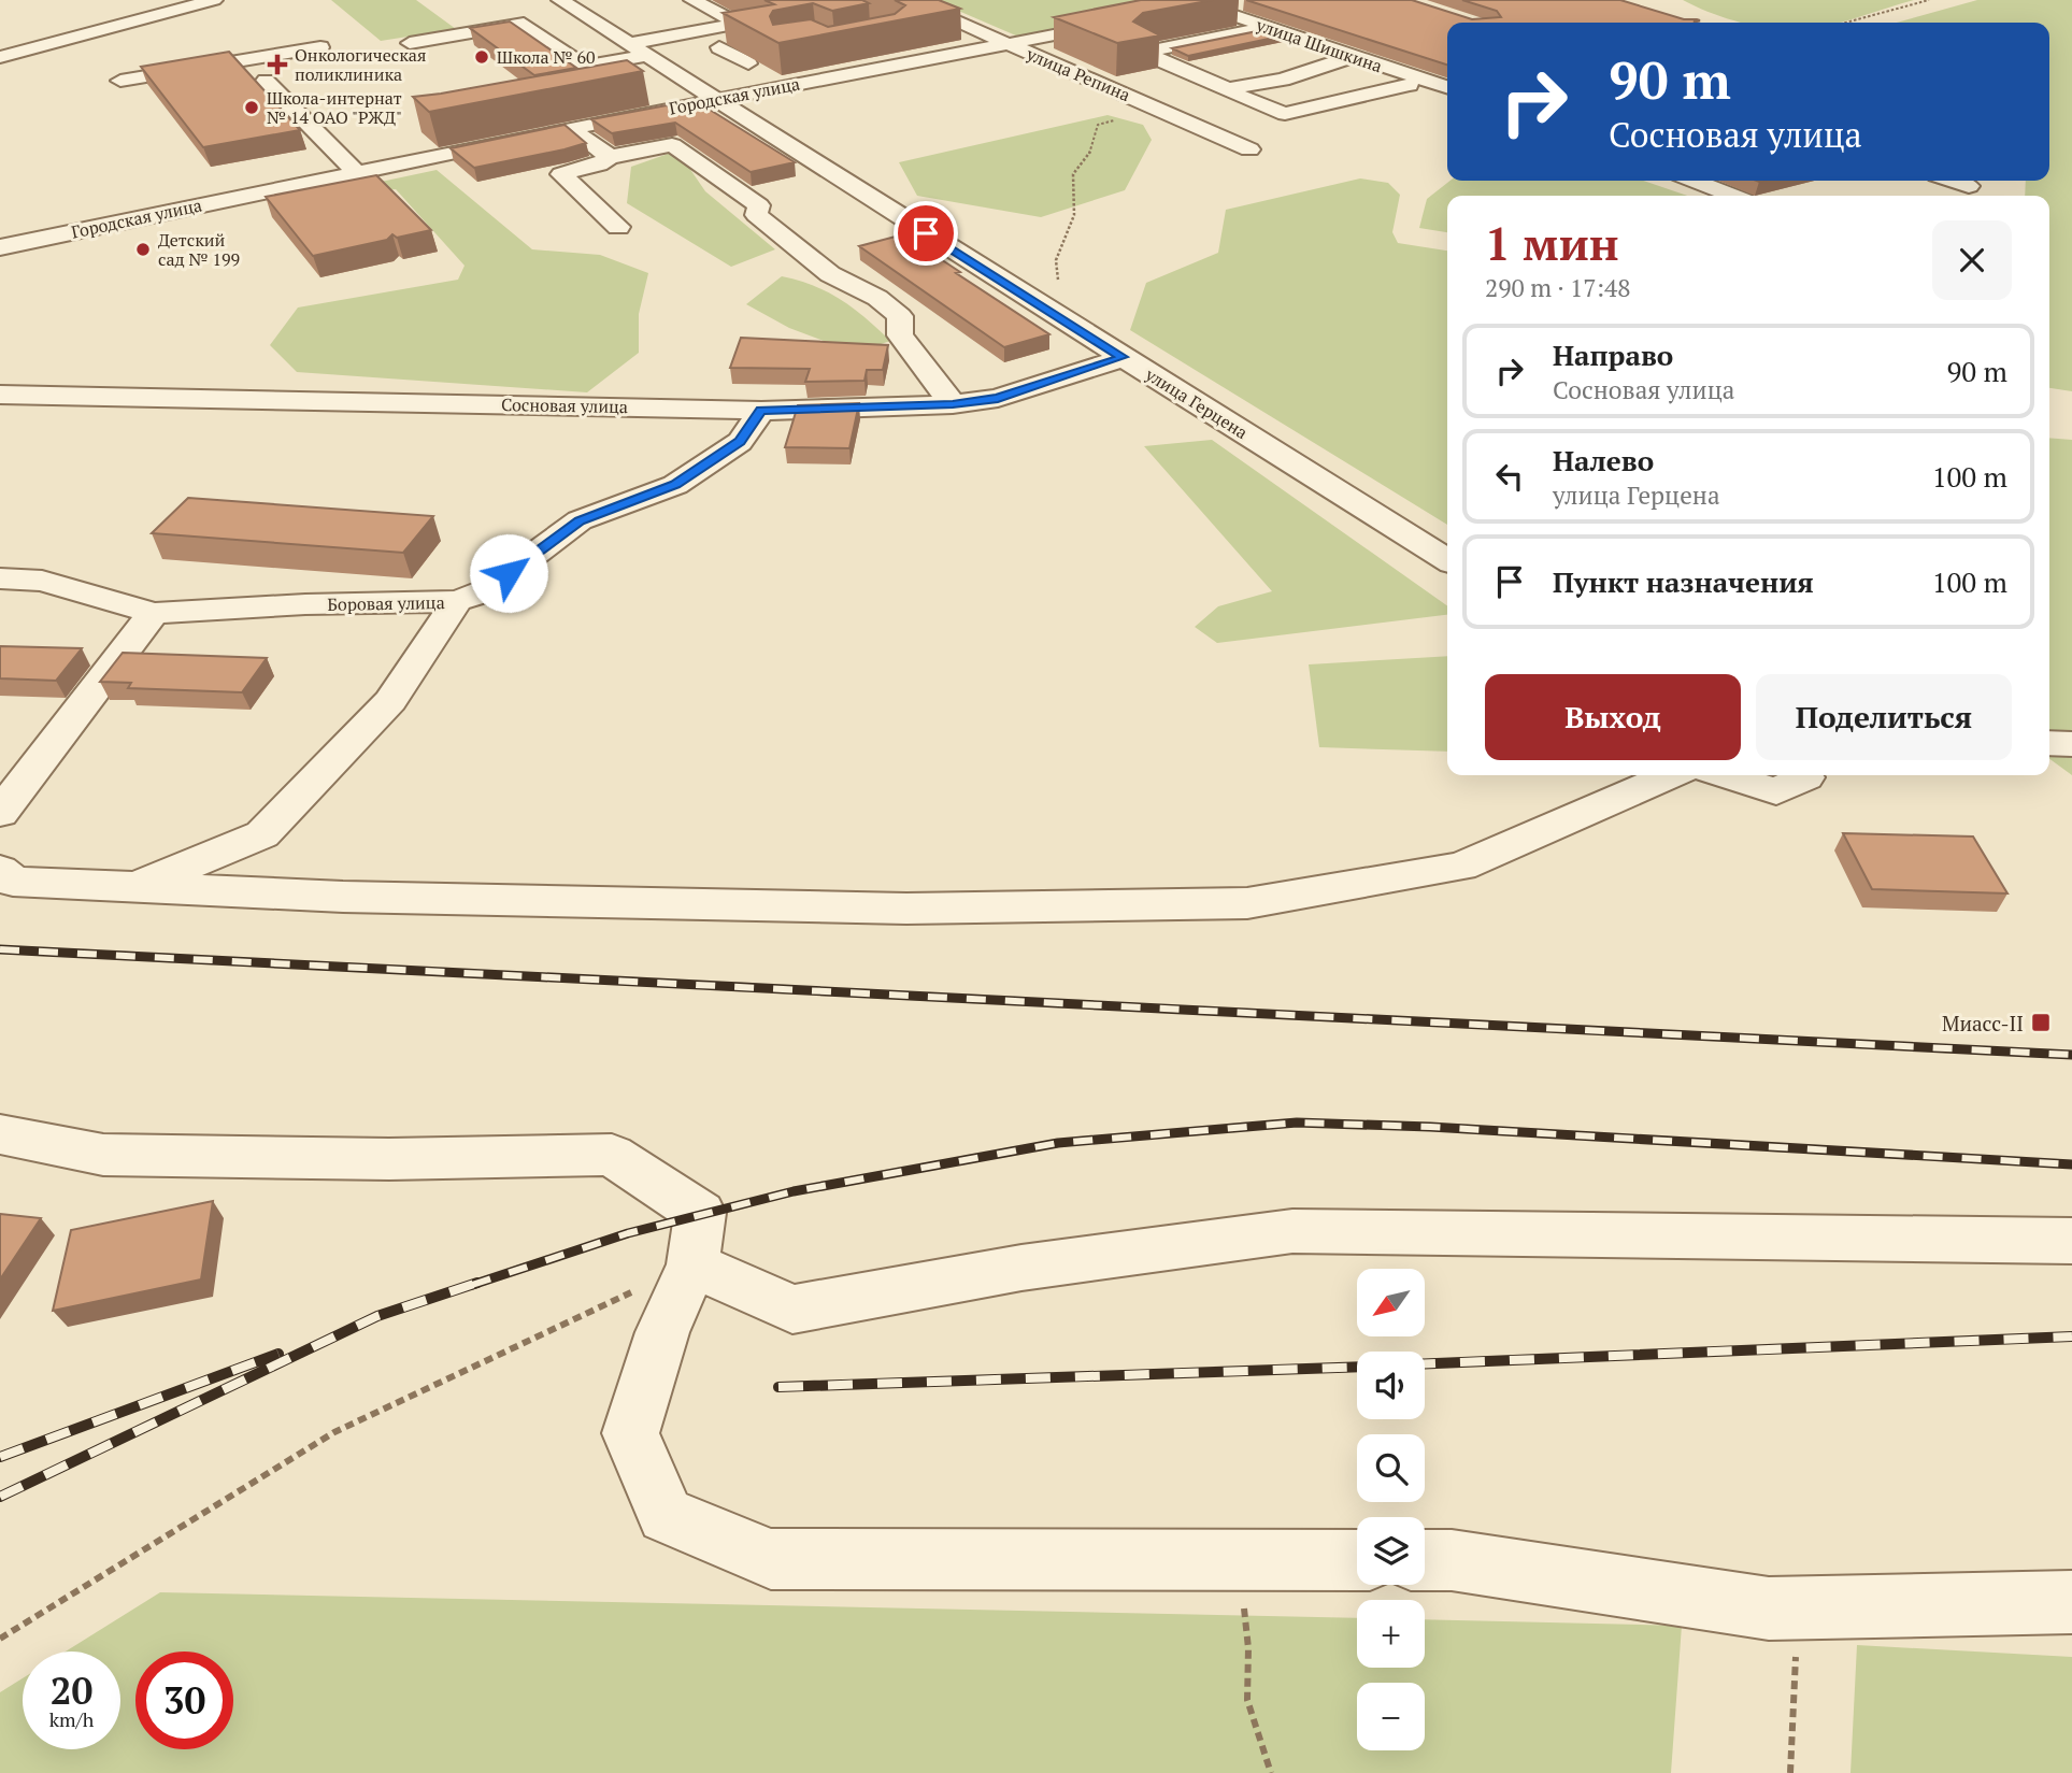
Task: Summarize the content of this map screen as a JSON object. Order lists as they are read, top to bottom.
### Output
{
  "streets": {
    "street": [
      "улица Шишкина",
      "улица Репина",
      "Городская улица",
      "улица Герцена",
      "Сосновая улица",
      "Боровая улица"
    ]
  },
  "crossings": [
    ["улица Репина", "Городская улица"],
    ["Городская улица", "улица Герцена"],
    ["улица Герцена", "Сосновая улица"],
    ["Сосновая улица", "Боровая улица"]
  ],
  "places": {
    "other": ["Школа № 60", "Школа-интернат № 14 ОАО \"РЖД\"", "Детский сад № 199"],
    "health": ["Онкологическая поликлиника"],
    "transit": ["Миасс-II"]
  },
  "north": "bottom left",
  "page": {
    "turn": ["90 m", "Сосновая улица"],
    "heading": ["1 мин", "290 m · 17:48"],
    "list": [
      {
        "name": "Направо",
        "note": "Сосновая улица",
        "value": "90 m"
      },
      {
        "name": "Налево",
        "note": "улица Герцена",
        "value": "100 m"
      },
      {
        "name": "Пункт назначения",
        "value": "100 m"
      }
    ],
    "buttons": ["Выход", "Поделиться"],
    "map_buttons": ["+", "−"],
    "speed": "20 km/h",
    "limit": "30"
  }
}
